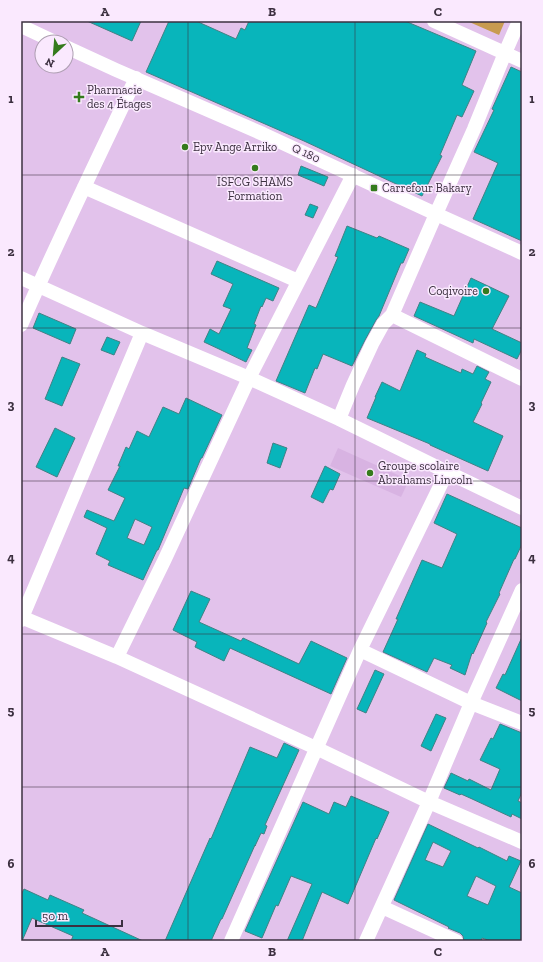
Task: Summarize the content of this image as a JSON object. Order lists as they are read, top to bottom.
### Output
{
  "streets": {
    "street": ["Q 180"]
  },
  "places": {
    "health": ["Pharmacie des 4 Étages"],
    "other": [
      "Epv Ange Arriko",
      "ISFCG SHAMS Formation",
      "Coqivoire",
      "Groupe scolaire Abrahams Lincoln"
    ],
    "transit": ["Carrefour Bakary"]
  },
  "scale_bar": "50 m",
  "north": "bottom left",
  "grid": {
    "columns": ["A", "B", "C"],
    "rows": [
      "1",
      "2",
      "3",
      "4",
      "5",
      "6"
    ]
  }
}
